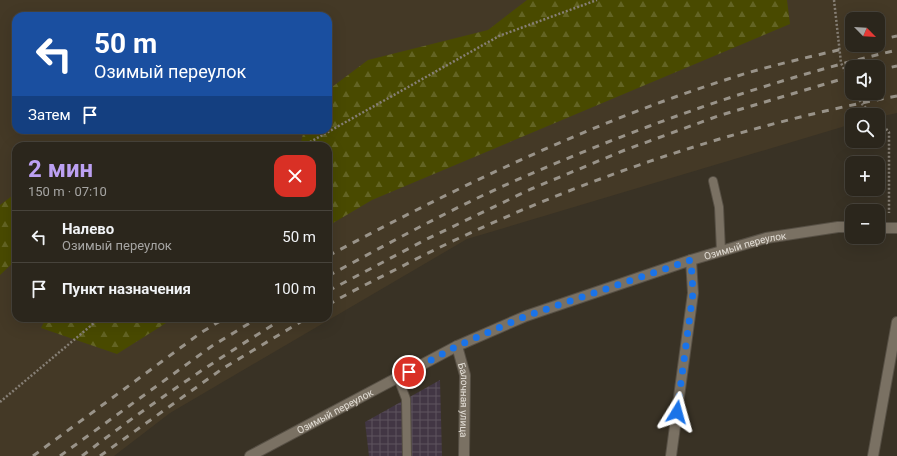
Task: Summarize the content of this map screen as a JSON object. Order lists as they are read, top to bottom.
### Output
{
  "streets": {
    "street": ["Озимый переулок", "Балочная улица"]
  },
  "crossings": [
    ["Озимый переулок", "Балочная улица"]
  ],
  "north": "bottom right",
  "page": {
    "map_buttons": ["+", "−"],
    "turn": ["50 m", "Озимый переулок"],
    "then": "Затем",
    "heading": ["2 мин", "150 m · 07:10"],
    "list": [
      {
        "name": "Налево",
        "note": "Озимый переулок",
        "value": "50 m"
      },
      {
        "name": "Пункт назначения",
        "value": "100 m"
      }
    ]
  }
}
